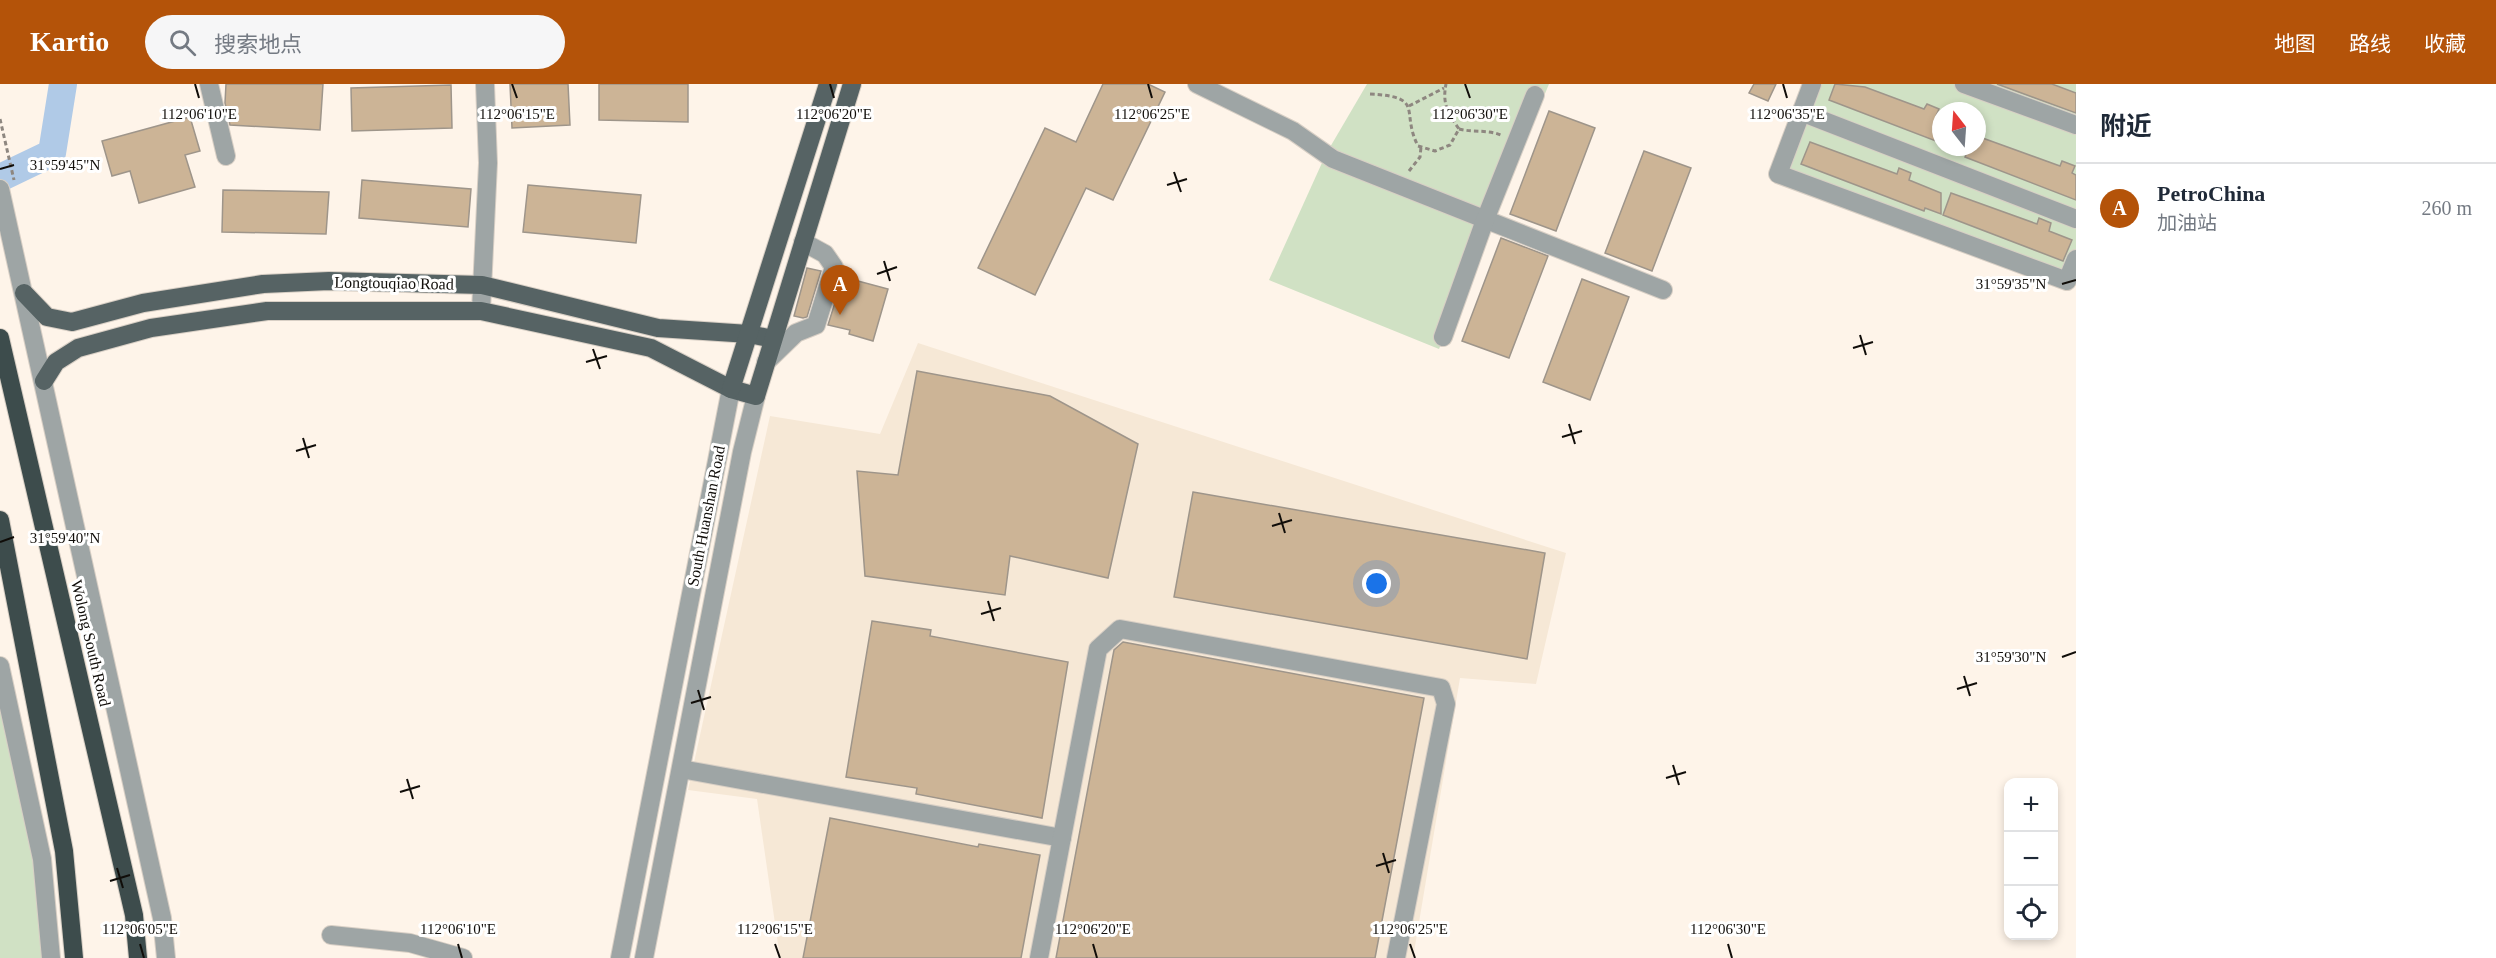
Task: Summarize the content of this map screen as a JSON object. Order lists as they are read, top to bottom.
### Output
{
  "streets": {
    "highway": ["Wolong South Road"],
    "main road": ["Longtouqiao Road", "South Huanshan Road"]
  },
  "crossings": [
    ["Longtouqiao Road", "South Huanshan Road"]
  ],
  "north": "top",
  "page": {
    "header": "Kartio",
    "search": "搜索地点",
    "nav": ["地图", "路线", "收藏"],
    "heading": "附近",
    "list": [
      {
        "mark": "A",
        "name": "PetroChina",
        "note": "加油站",
        "value": "260 m"
      }
    ],
    "pins": "A",
    "map_buttons": ["+", "−"]
  },
  "coordinates": [
    "112°06'10\"E",
    "112°06'15\"E",
    "112°06'20\"E",
    "112°06'25\"E",
    "112°06'30\"E",
    "112°06'35\"E",
    "31°59'45\"N",
    "31°59'35\"N",
    "31°59'40\"N",
    "31°59'30\"N",
    "112°06'05\"E"
  ]
}
